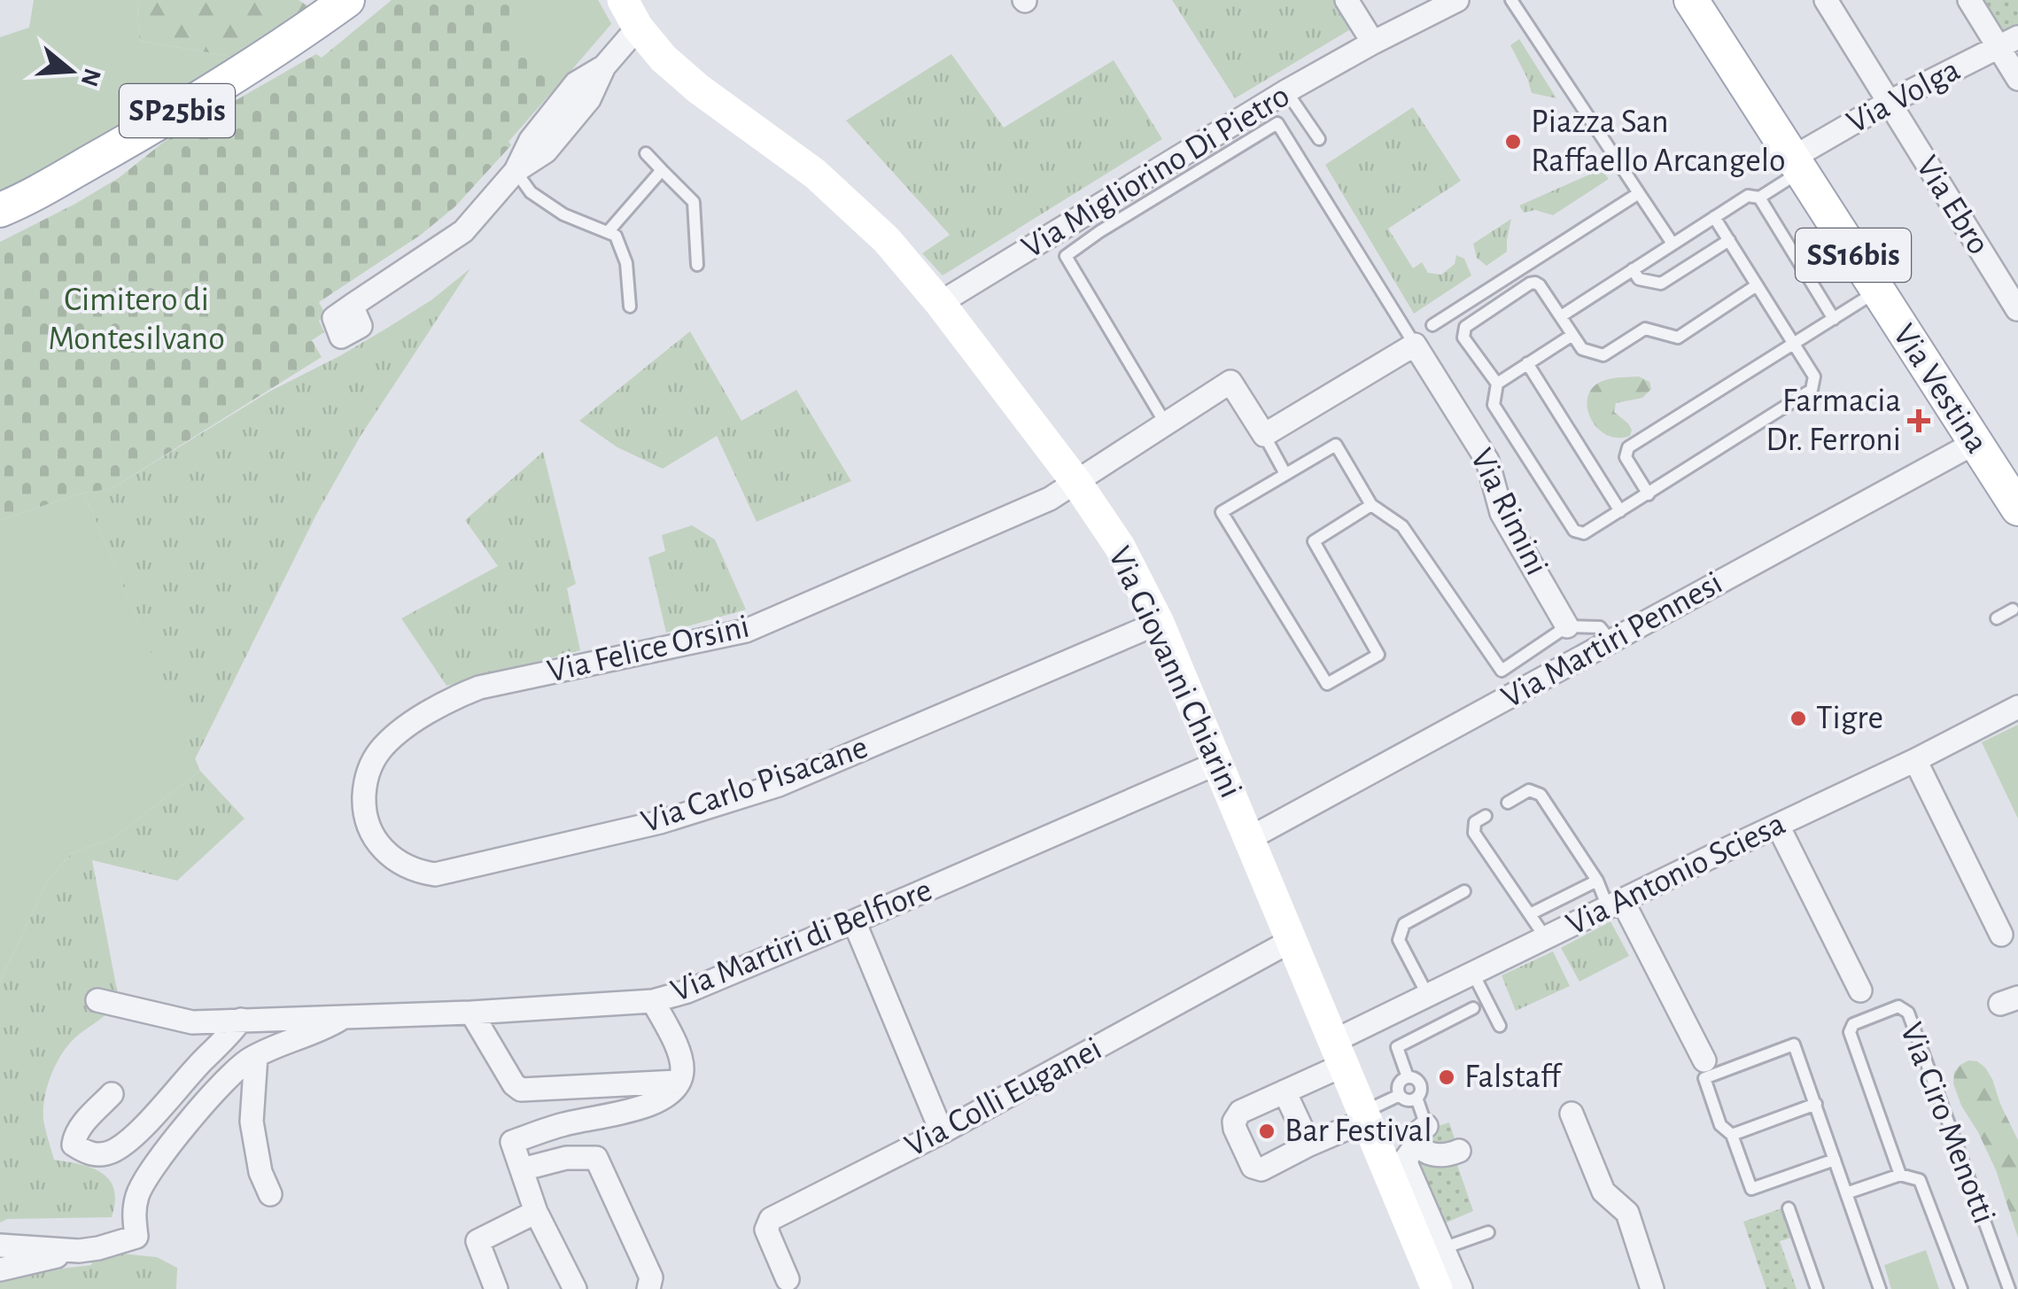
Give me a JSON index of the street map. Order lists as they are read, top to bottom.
{
  "streets": {
    "main road": [
      "SP25bis",
      "SS16bis",
      "Via Vestina",
      "Via Giovanni Chiarini"
    ],
    "street": [
      "Via Volga",
      "Via Migliorino Di Pietro",
      "Via Ebro",
      "Via Rimini",
      "Via Martiri Pennesi",
      "Via Felice Orsini",
      "Via Carlo Pisacane",
      "Via Antonio Sciesa",
      "Via Martiri di Belfiore",
      "Via Colli Euganei"
    ],
    "lane": ["Via Ciro Menotti"]
  },
  "crossings": [
    ["Via Volga", "Via Ebro"],
    ["Via Volga", "Via Vestina"],
    ["Via Migliorino Di Pietro", "Via Giovanni Chiarini"],
    ["Via Vestina", "Via Martiri Pennesi"],
    ["Via Martiri Pennesi", "Via Giovanni Chiarini"],
    ["Via Felice Orsini", "Via Giovanni Chiarini"],
    ["Via Felice Orsini", "Via Carlo Pisacane"],
    ["Via Giovanni Chiarini", "Via Carlo Pisacane"],
    ["Via Giovanni Chiarini", "Via Antonio Sciesa"],
    ["Via Giovanni Chiarini", "Via Martiri di Belfiore"],
    ["Via Giovanni Chiarini", "Via Colli Euganei"]
  ],
  "parks": ["Cimitero di Montesilvano"],
  "places": {
    "other": [
      "Piazza San Raffaello Arcangelo",
      "Tigre",
      "Falstaff",
      "Bar Festival"
    ],
    "health": ["Farmacia Dr. Ferroni"]
  },
  "north": "right"
}
